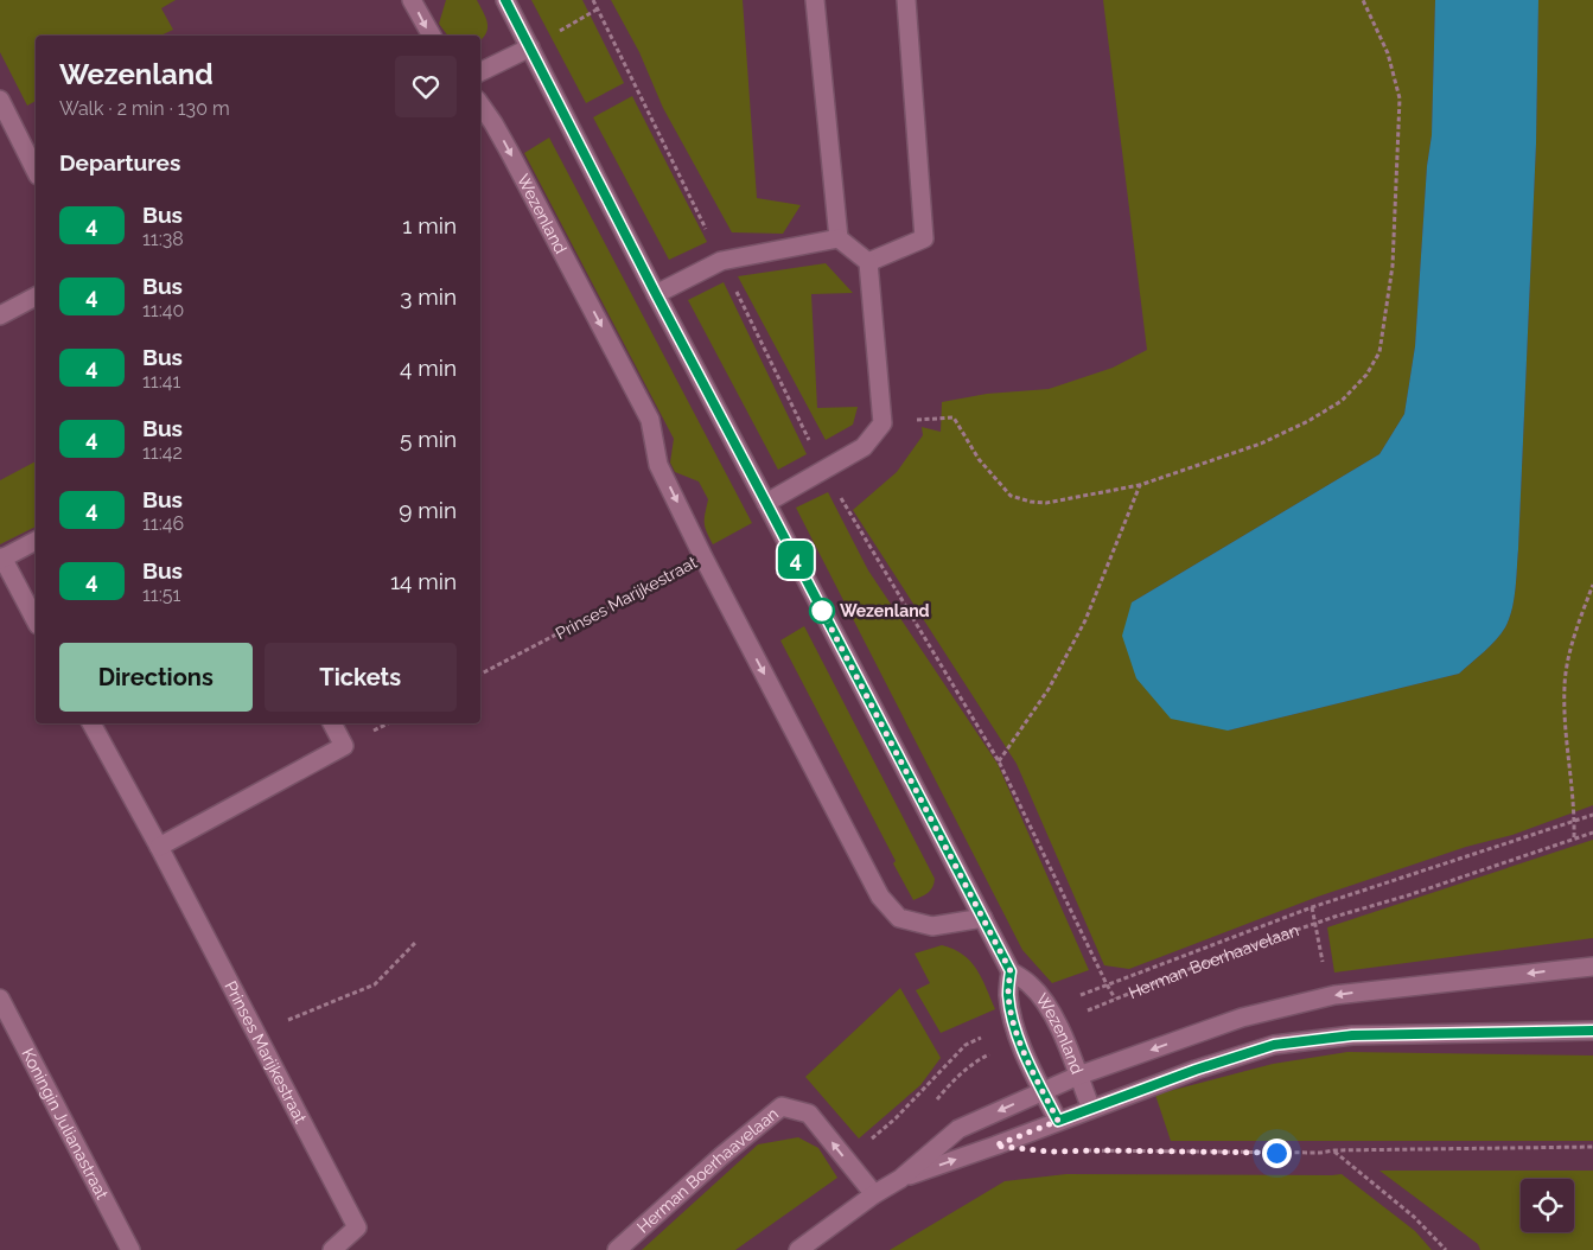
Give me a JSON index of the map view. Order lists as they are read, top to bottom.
{
  "streets": {
    "street": [
      "Wezenland",
      "Prinses Marijkestraat",
      "Herman Boerhaavelaan",
      "Koningin Julianastraat"
    ]
  },
  "crossings": [
    ["Wezenland", "Prinses Marijkestraat"],
    ["Wezenland", "Herman Boerhaavelaan"]
  ],
  "places": ["Wezenland"],
  "lines": ["bus line 4"],
  "page": {
    "on_map": "4",
    "heading": [
      ["Wezenland", "Walk · 2 min · 130 m"],
      "Departures"
    ],
    "list": [
      {
        "mark": "4",
        "name": "Bus",
        "note": "11:38",
        "value": "1 min"
      },
      {
        "mark": "4",
        "name": "Bus",
        "note": "11:40",
        "value": "3 min"
      },
      {
        "mark": "4",
        "name": "Bus",
        "note": "11:41",
        "value": "4 min"
      },
      {
        "mark": "4",
        "name": "Bus",
        "note": "11:42",
        "value": "5 min"
      },
      {
        "mark": "4",
        "name": "Bus",
        "note": "11:46",
        "value": "9 min"
      },
      {
        "mark": "4",
        "name": "Bus",
        "note": "11:51",
        "value": "14 min"
      }
    ],
    "buttons": ["Directions", "Tickets"]
  }
}
